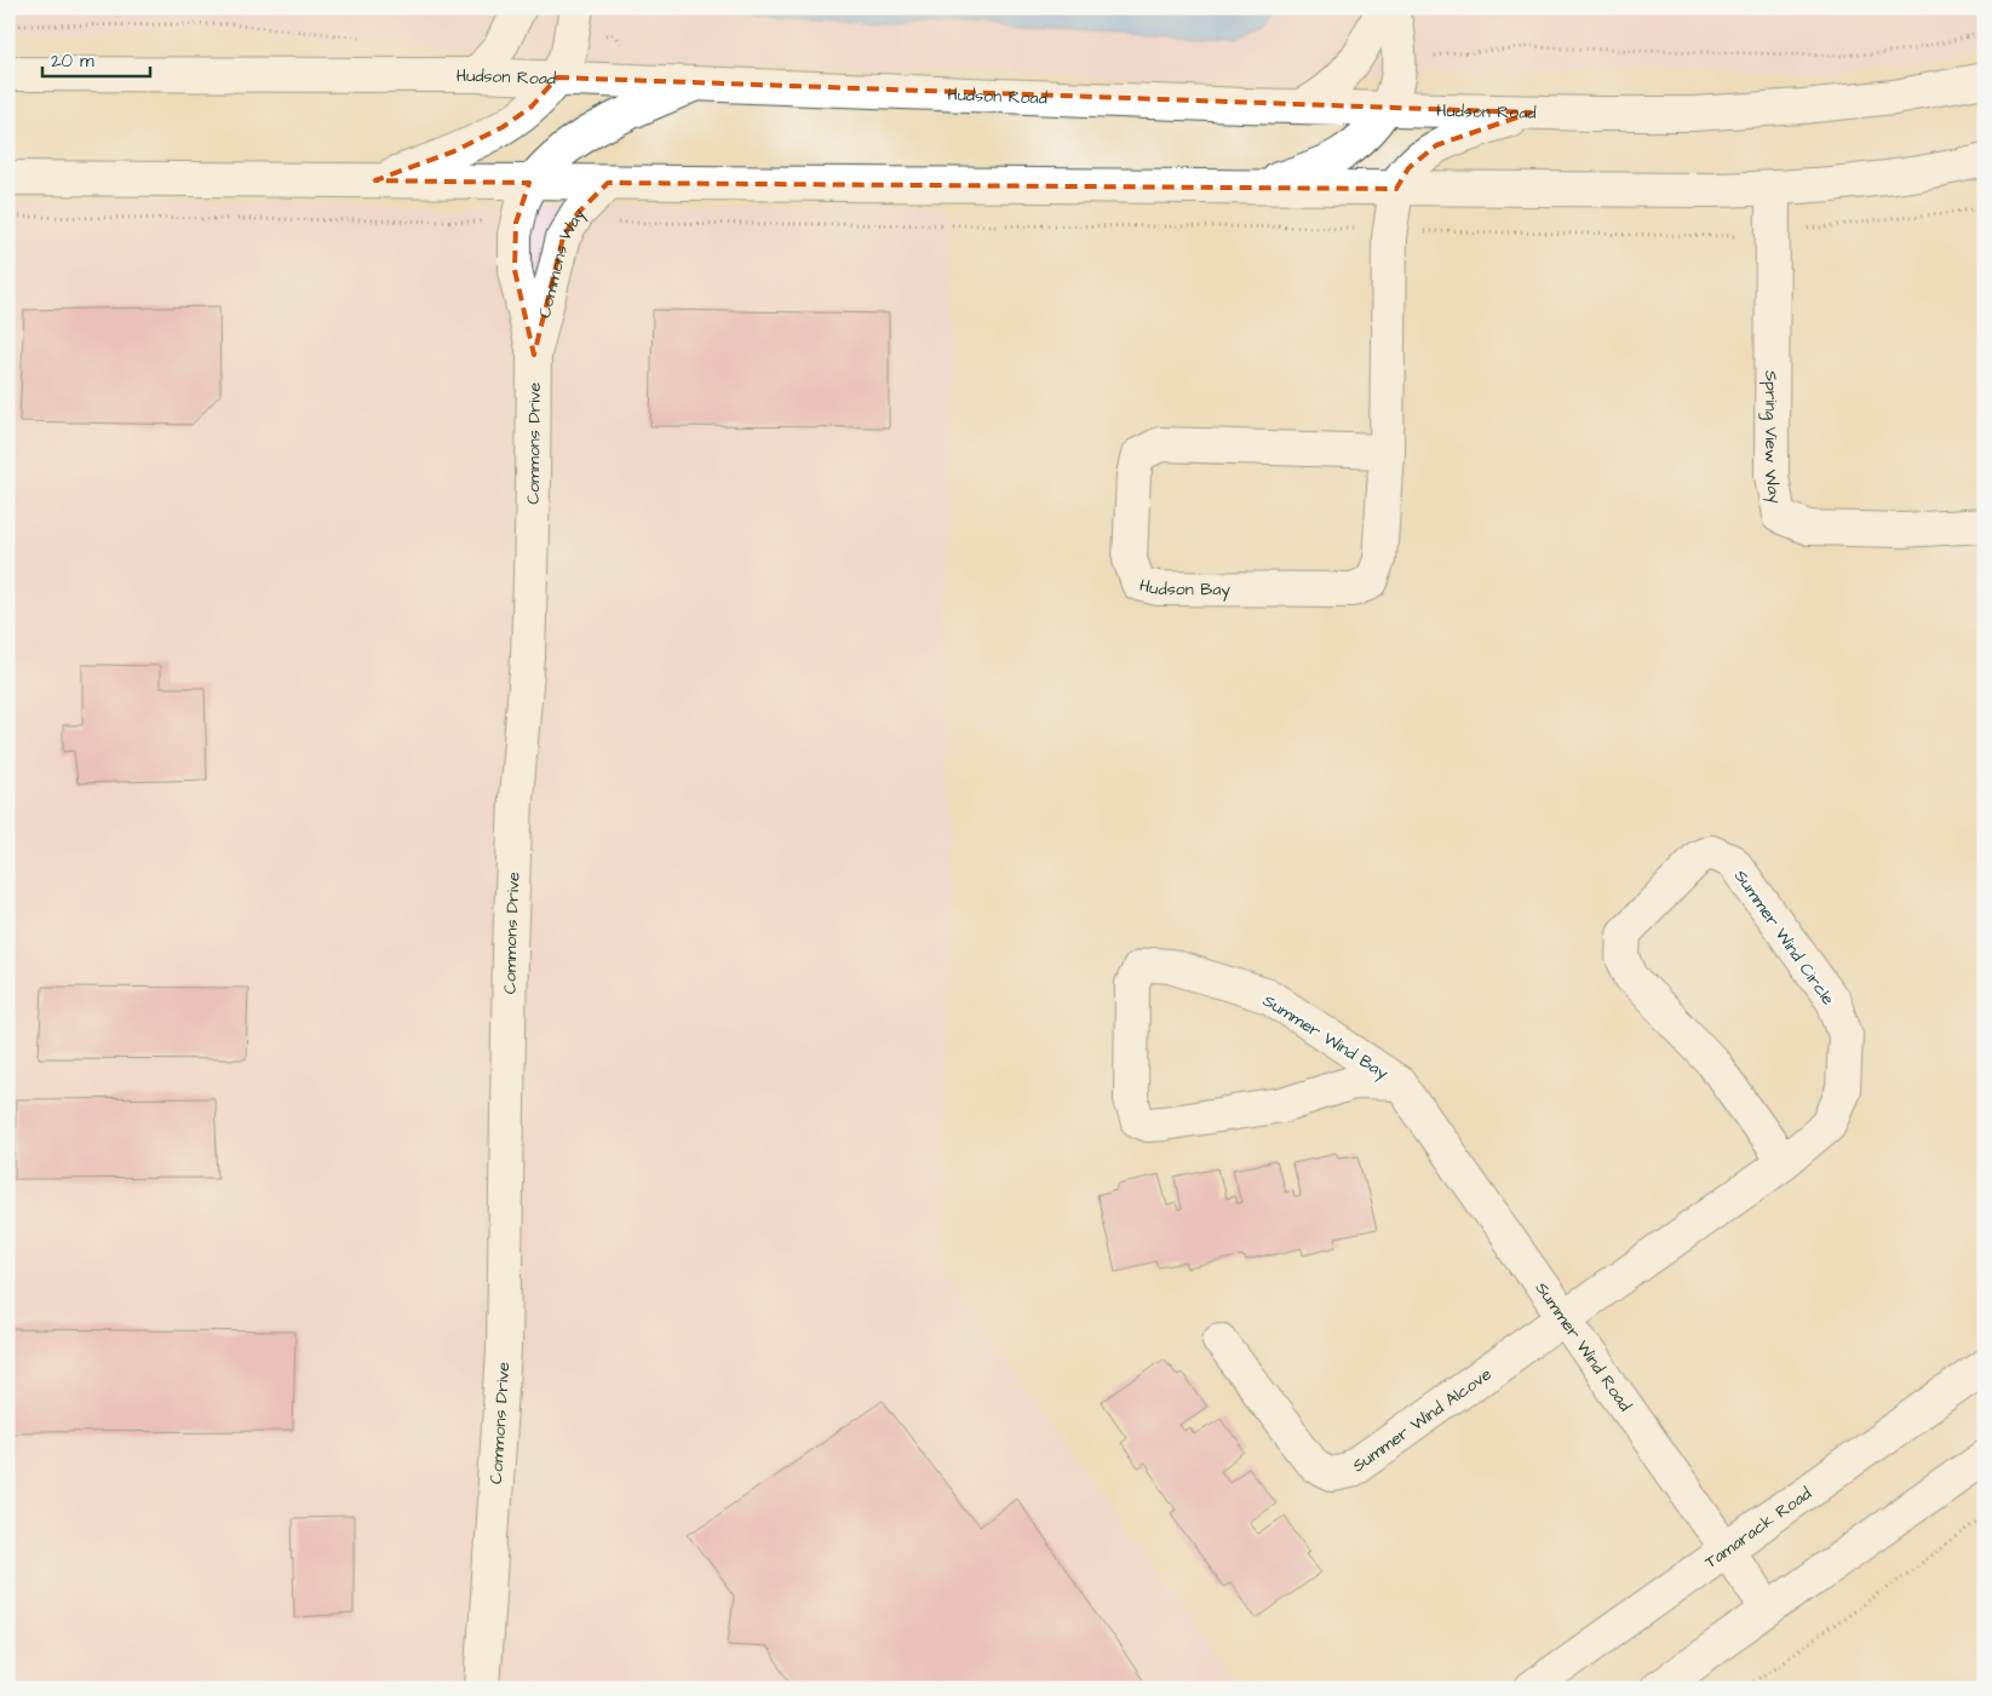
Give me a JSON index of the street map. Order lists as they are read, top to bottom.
{
  "streets": {
    "street": [
      "Hudson Road",
      "Commons Way",
      "Spring View Way",
      "Commons Drive",
      "Hudson Bay",
      "Summer Wind Circle",
      "Summer Wind Bay",
      "Summer Wind Road",
      "Summer Wind Alcove",
      "Tamarack Road"
    ]
  },
  "crossings": [
    ["Hudson Road", "Commons Drive"],
    ["Commons Way", "Commons Drive"],
    ["Summer Wind Circle", "Summer Wind Road"],
    ["Summer Wind Circle", "Summer Wind Alcove"],
    ["Summer Wind Bay", "Summer Wind Road"],
    ["Summer Wind Road", "Summer Wind Alcove"],
    ["Summer Wind Road", "Tamarack Road"]
  ],
  "scale_bar": "20 m"
}
